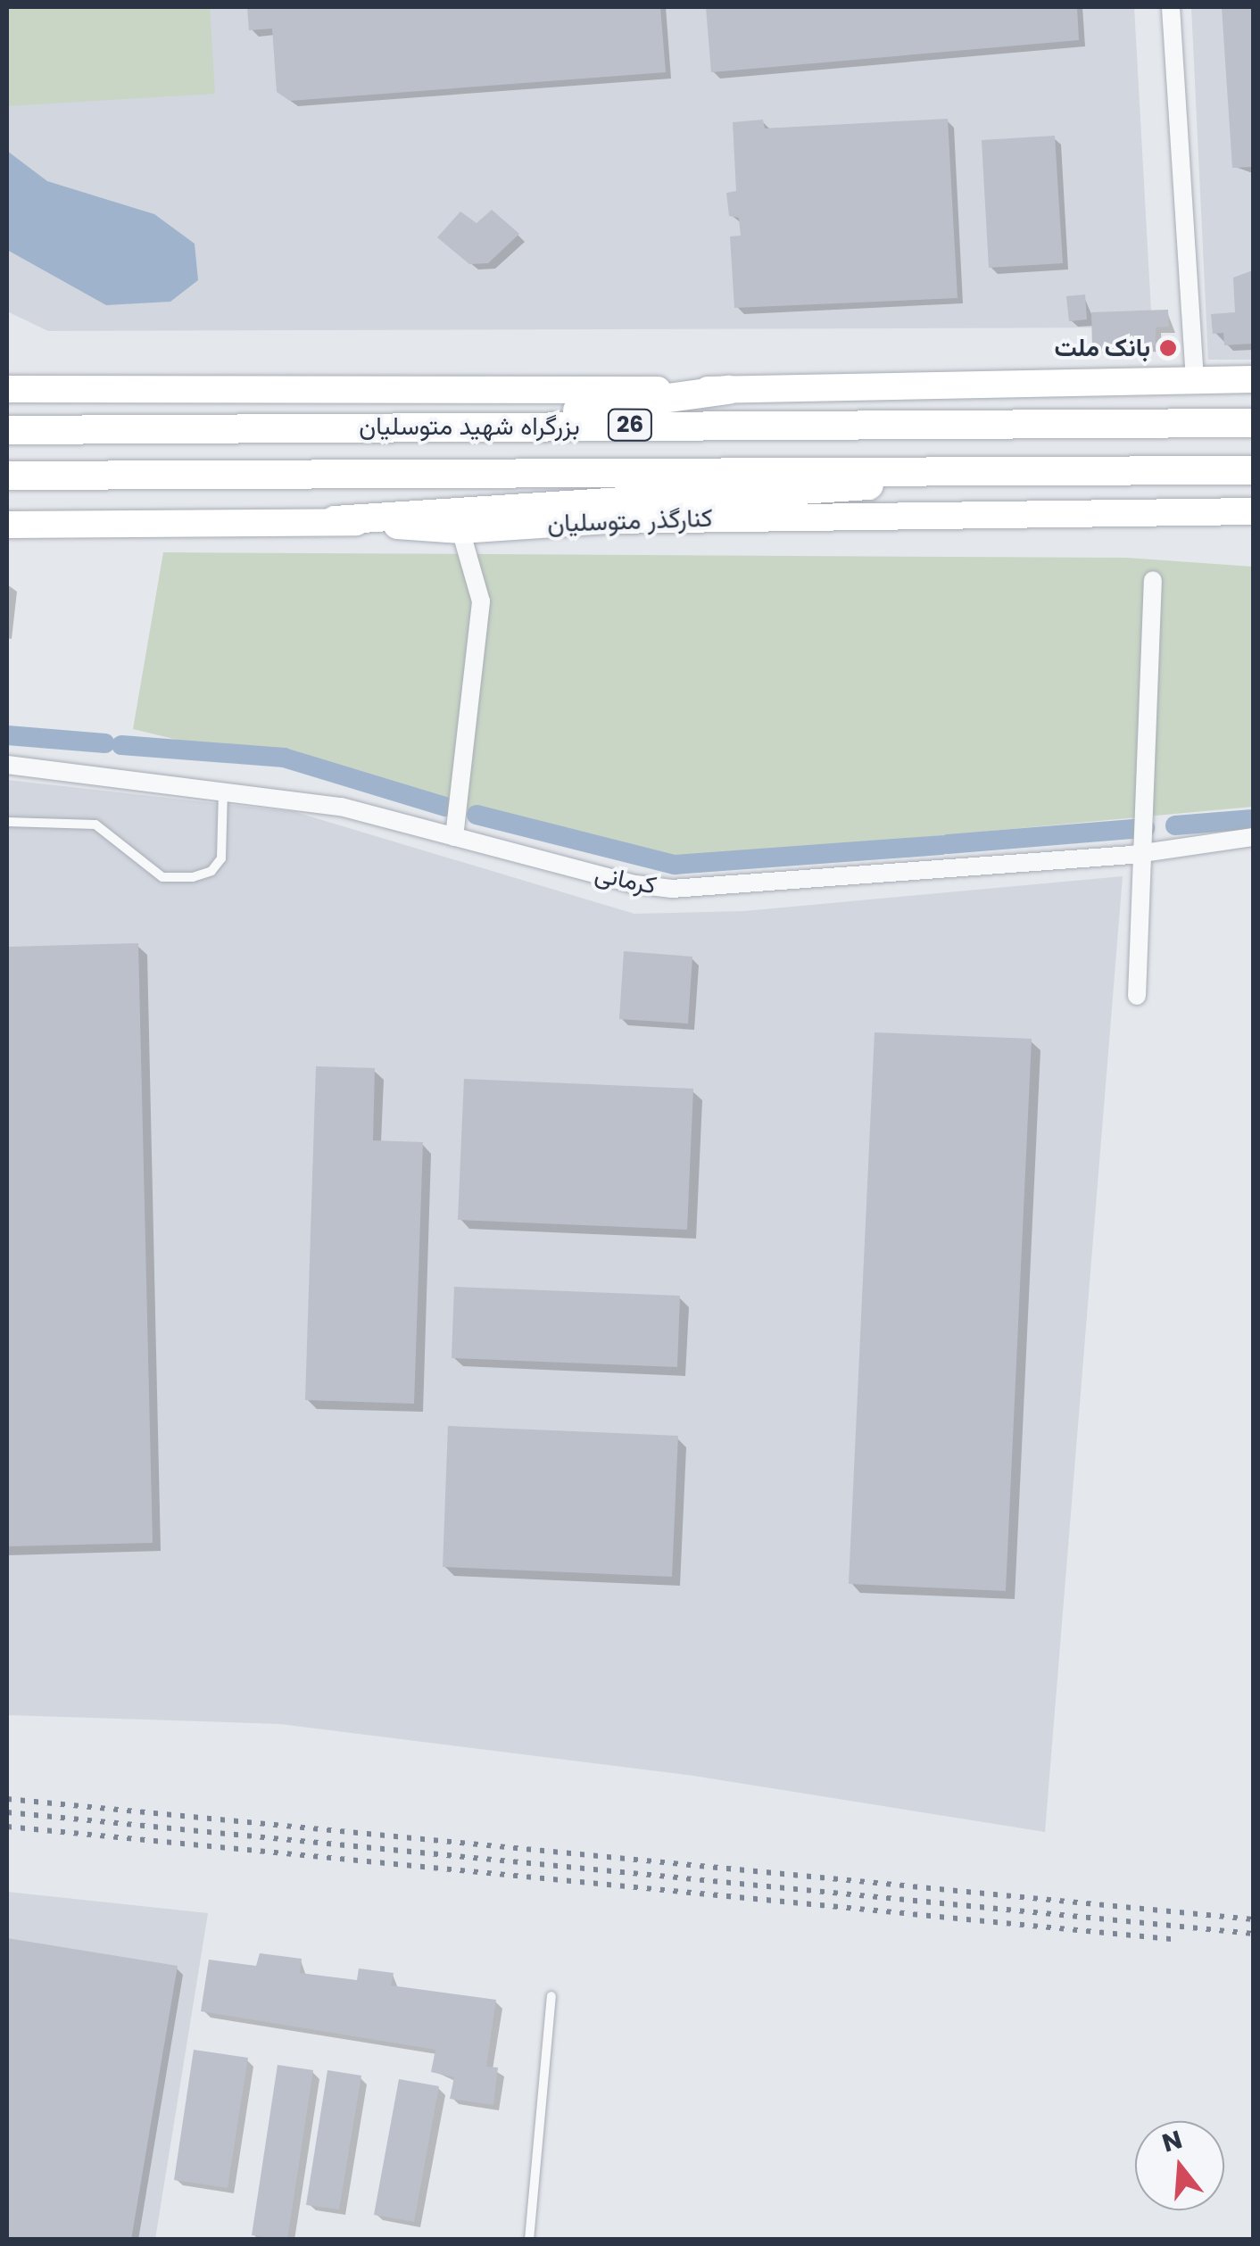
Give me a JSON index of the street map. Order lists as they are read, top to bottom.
{
  "streets": {
    "highway": ["26", "بزرگراه شهید متوسلیان"],
    "main road": ["کنارگذر متوسلیان"],
    "street": ["کرمانی"]
  },
  "places": ["بانک ملت"],
  "north": "top"
}
